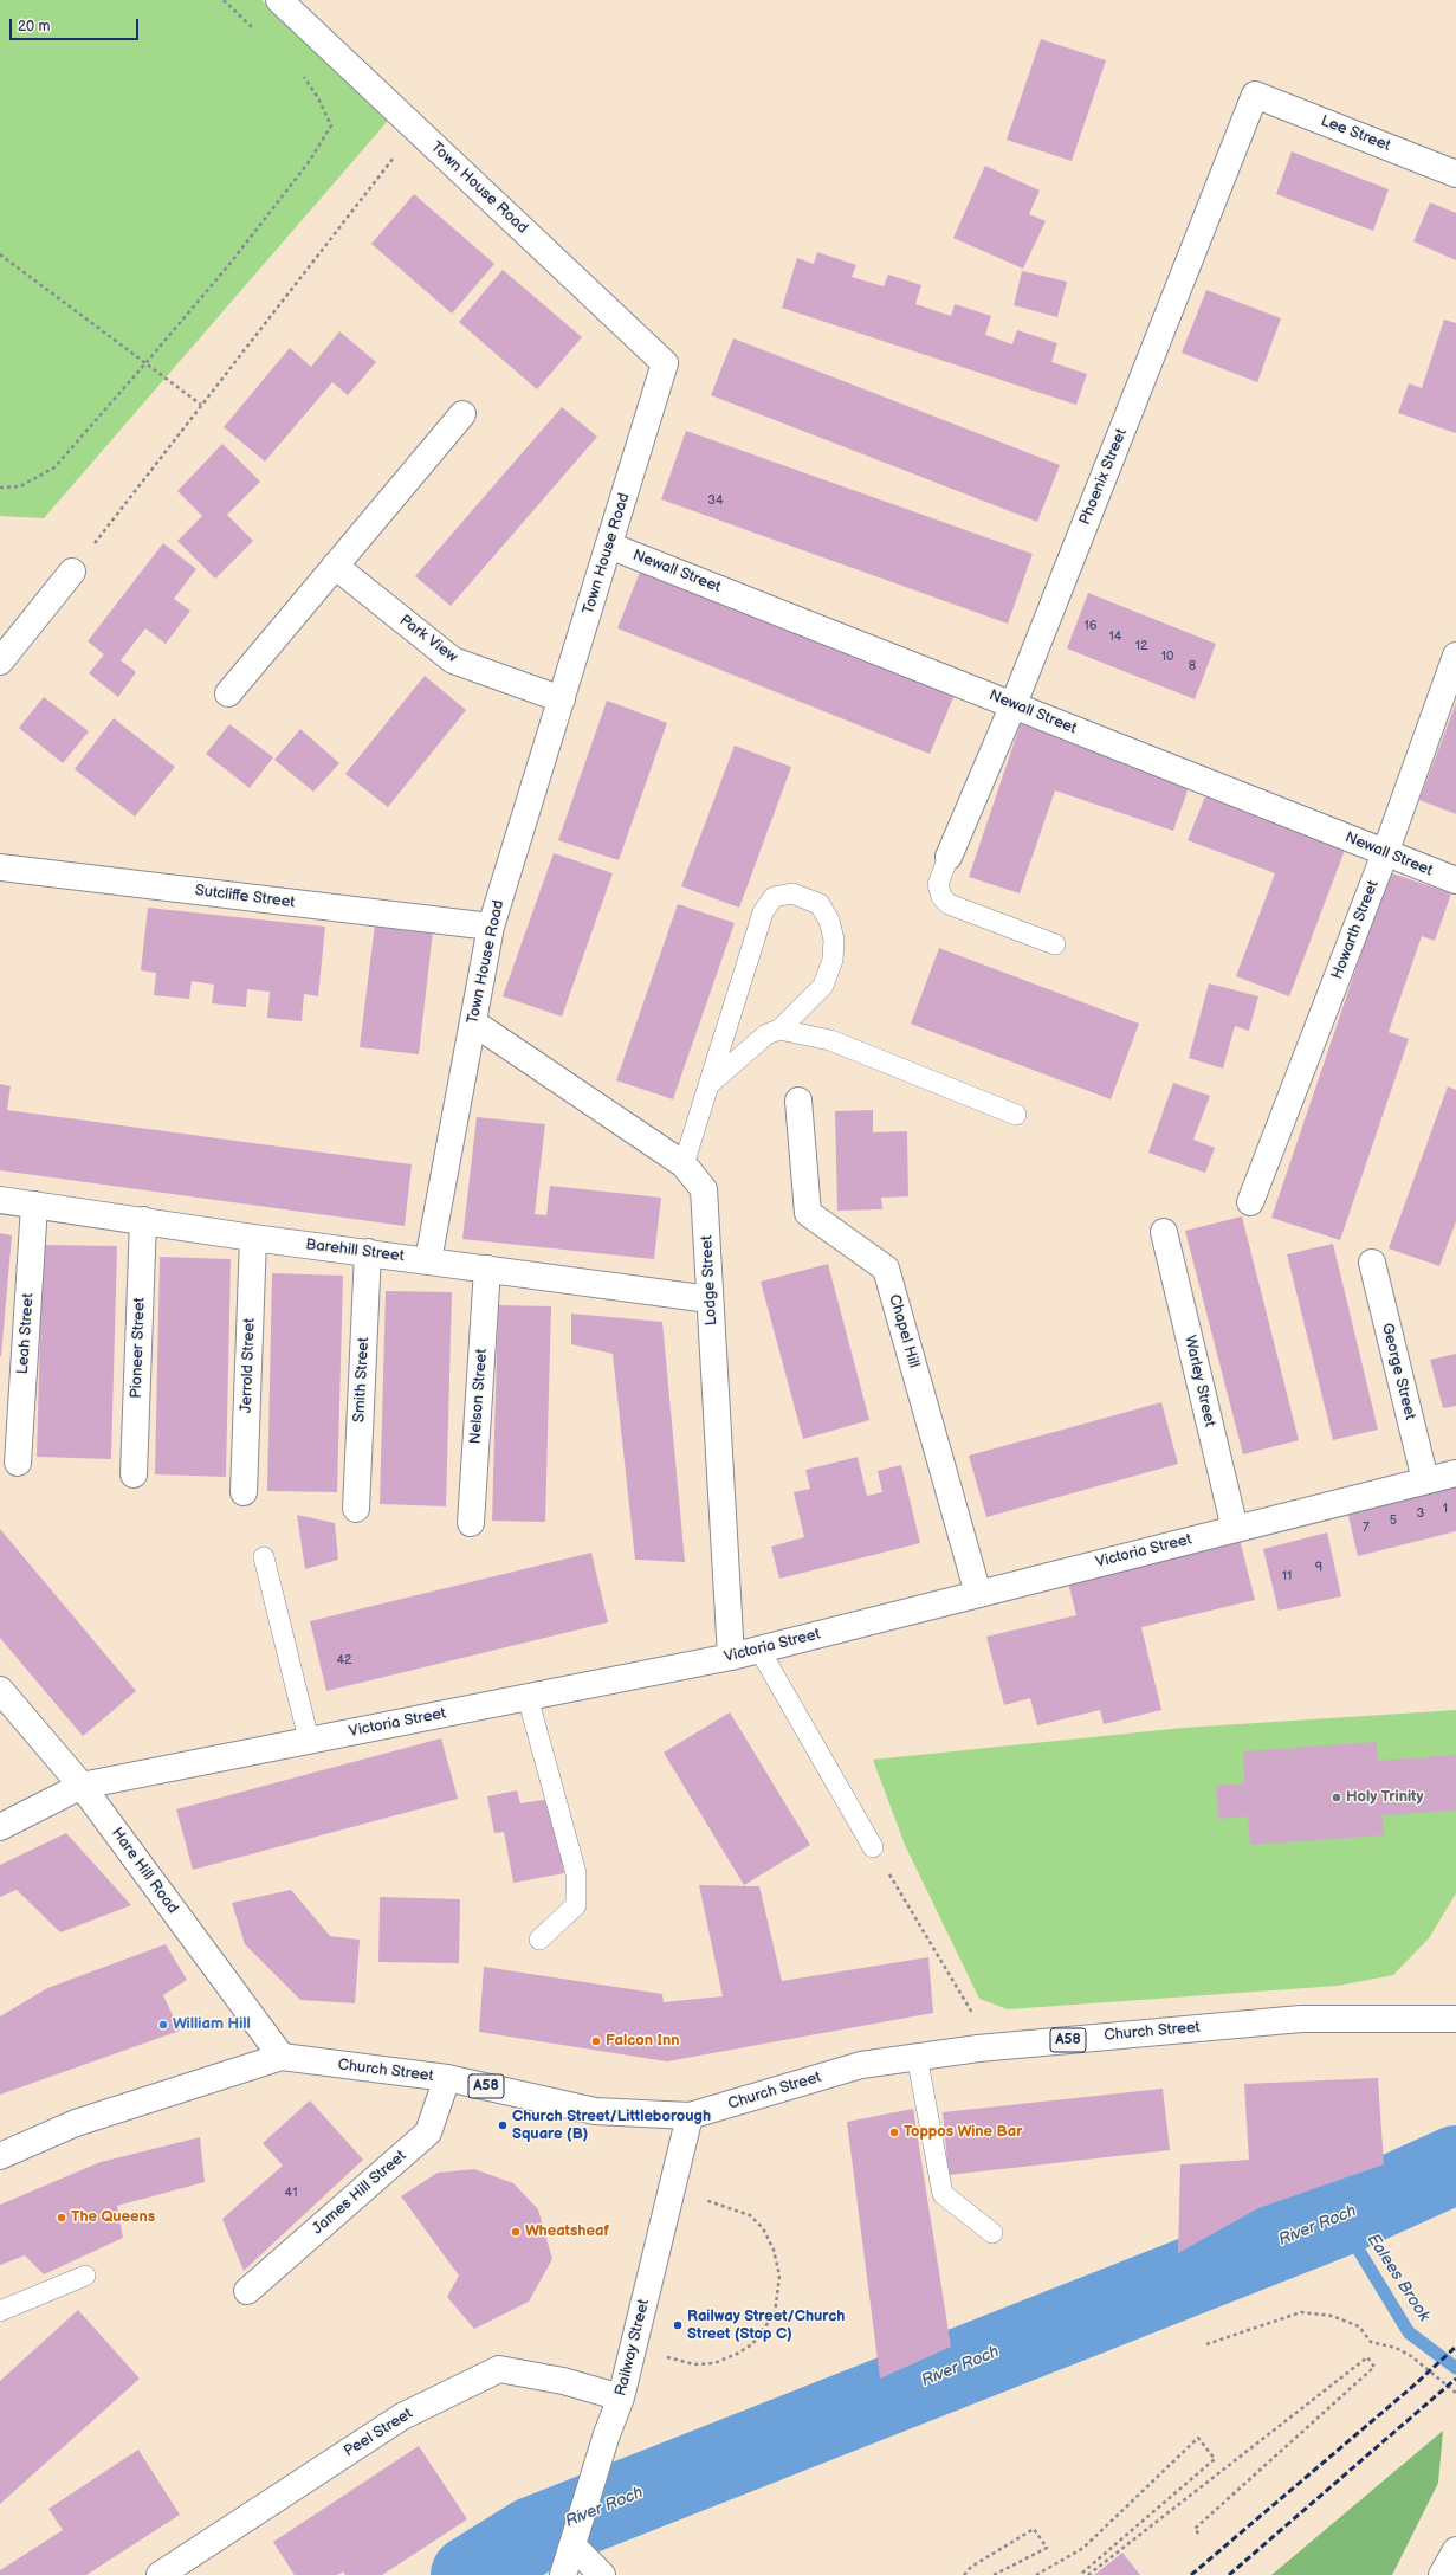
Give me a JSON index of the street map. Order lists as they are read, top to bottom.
{
  "streets": {
    "main road": [
      "Lee Street",
      "Town House Road",
      "Phoenix Street",
      "Newall Street",
      "Park View",
      "Sutcliffe Street",
      "Howarth Street",
      "Barehill Street",
      "Lodge Street",
      "Chapel Hill",
      "Leah Street",
      "Pioneer Street",
      "Jerrold Street",
      "George Street",
      "Smith Street",
      "Warley Street",
      "Nelson Street",
      "Victoria Street",
      "Hare Hill Road",
      "Church Street",
      "A58",
      "James Hill Street",
      "Railway Street",
      "Peel Street"
    ]
  },
  "crossings": [
    ["Lee Street", "Phoenix Street"],
    ["Town House Road", "Newall Street"],
    ["Town House Road", "Park View"],
    ["Town House Road", "Sutcliffe Street"],
    ["Town House Road", "Barehill Street"],
    ["Town House Road", "Lodge Street"],
    ["Phoenix Street", "Newall Street"],
    ["Newall Street", "Howarth Street"],
    ["Barehill Street", "Lodge Street"],
    ["Barehill Street", "Leah Street"],
    ["Barehill Street", "Pioneer Street"],
    ["Barehill Street", "Jerrold Street"],
    ["Barehill Street", "Smith Street"],
    ["Barehill Street", "Nelson Street"],
    ["Lodge Street", "Victoria Street"],
    ["Chapel Hill", "Victoria Street"],
    ["George Street", "Victoria Street"],
    ["Warley Street", "Victoria Street"],
    ["Victoria Street", "Hare Hill Road"],
    ["Hare Hill Road", "Church Street"],
    ["Church Street", "James Hill Street"],
    ["Church Street", "Railway Street"],
    ["Railway Street", "Peel Street"]
  ],
  "water": ["River Roch", "Ealees Brook"],
  "places": [
    "Holy Trinity",
    "William Hill",
    "Falcon Inn",
    "Church Street/Littleborough Square (B)",
    "Toppos Wine Bar",
    "The Queens",
    "Wheatsheaf",
    "Railway Street/Church Street (Stop C)"
  ],
  "house_numbers": [
    "34",
    "16",
    "14",
    "12",
    "10",
    "8",
    "1",
    "3",
    "5",
    "7",
    "9",
    "11",
    "42",
    "41"
  ],
  "scale_bar": "20 m"
}
